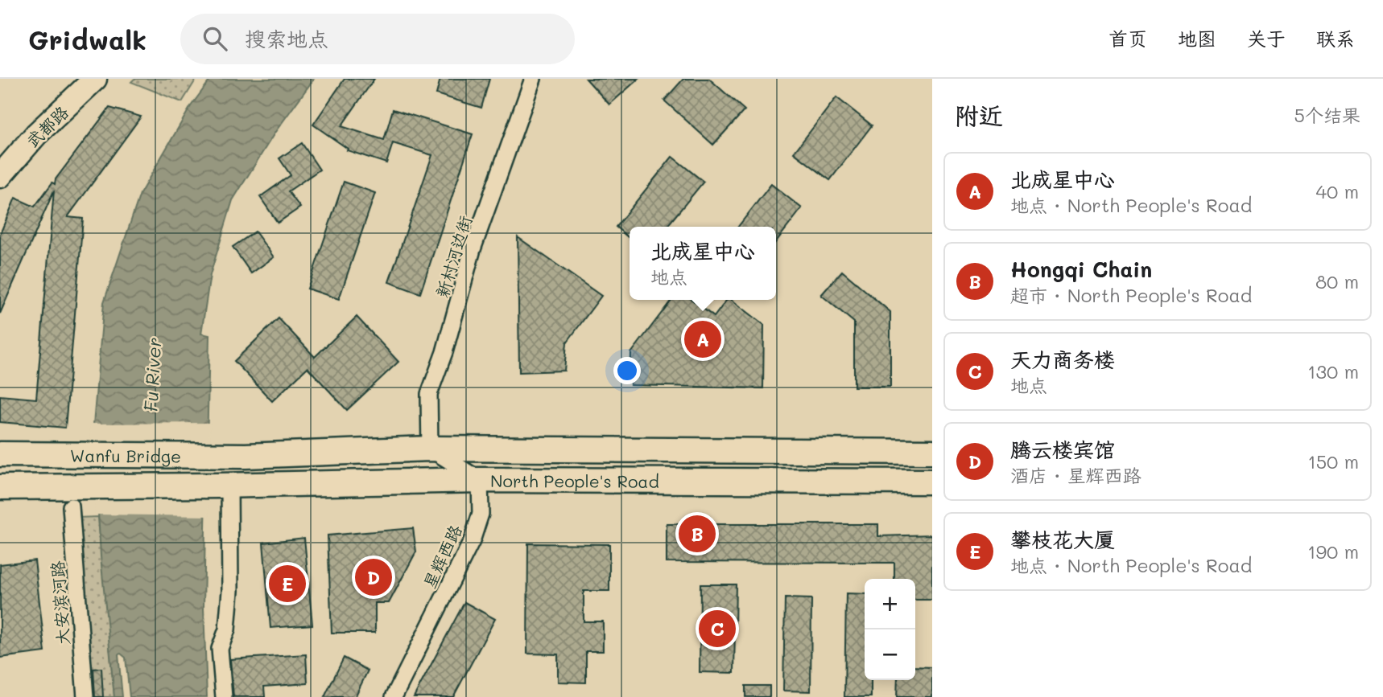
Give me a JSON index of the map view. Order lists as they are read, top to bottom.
{
  "streets": {
    "main road": ["Wanfu Bridge", "North People's Road"],
    "street": [
      "武都路",
      "新村河边街",
      "星辉西路",
      "大安滨河路"
    ]
  },
  "crossings": [
    ["新村河边街", "North People's Road"],
    ["Wanfu Bridge", "North People's Road"],
    ["North People's Road", "星辉西路"]
  ],
  "water": ["Fu River"],
  "page": {
    "header": "Gridwalk",
    "search": "搜索地点",
    "nav": [
      "首页",
      "地图",
      "关于",
      "联系"
    ],
    "heading": ["附近", "5个结果"],
    "list": [
      {
        "mark": "A",
        "name": "北成星中心",
        "note": "地点 · North People's Road",
        "value": "40 m"
      },
      {
        "mark": "B",
        "name": "Hongqi Chain",
        "note": "超市 · North People's Road",
        "value": "80 m"
      },
      {
        "mark": "C",
        "name": "天力商务楼",
        "note": "地点",
        "value": "130 m"
      },
      {
        "mark": "D",
        "name": "腾云楼宾馆",
        "note": "酒店 · 星辉西路",
        "value": "150 m"
      },
      {
        "mark": "E",
        "name": "攀枝花大厦",
        "note": "地点 · North People's Road",
        "value": "190 m"
      }
    ],
    "popup": ["北成星中心", "地点"],
    "pins": [
      "A",
      "B",
      "D",
      "E",
      "C"
    ],
    "map_buttons": ["+", "−"]
  }
}
